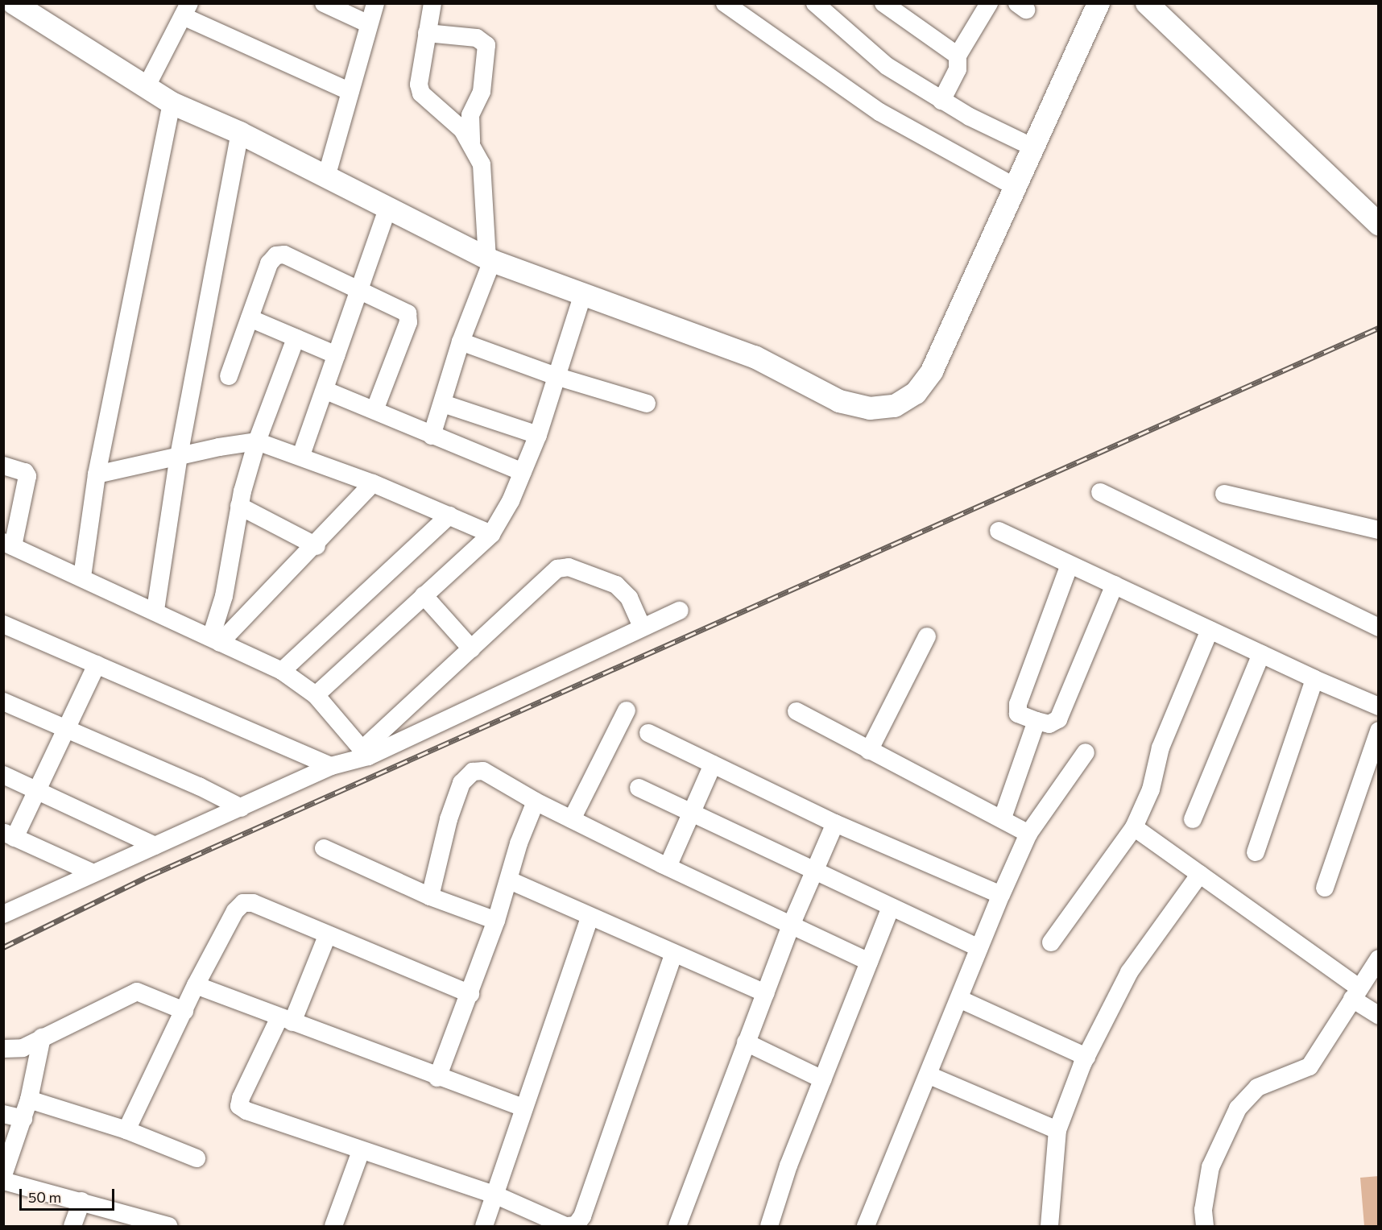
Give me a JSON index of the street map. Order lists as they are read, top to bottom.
{
  "scale_bar": "50 m"
}
